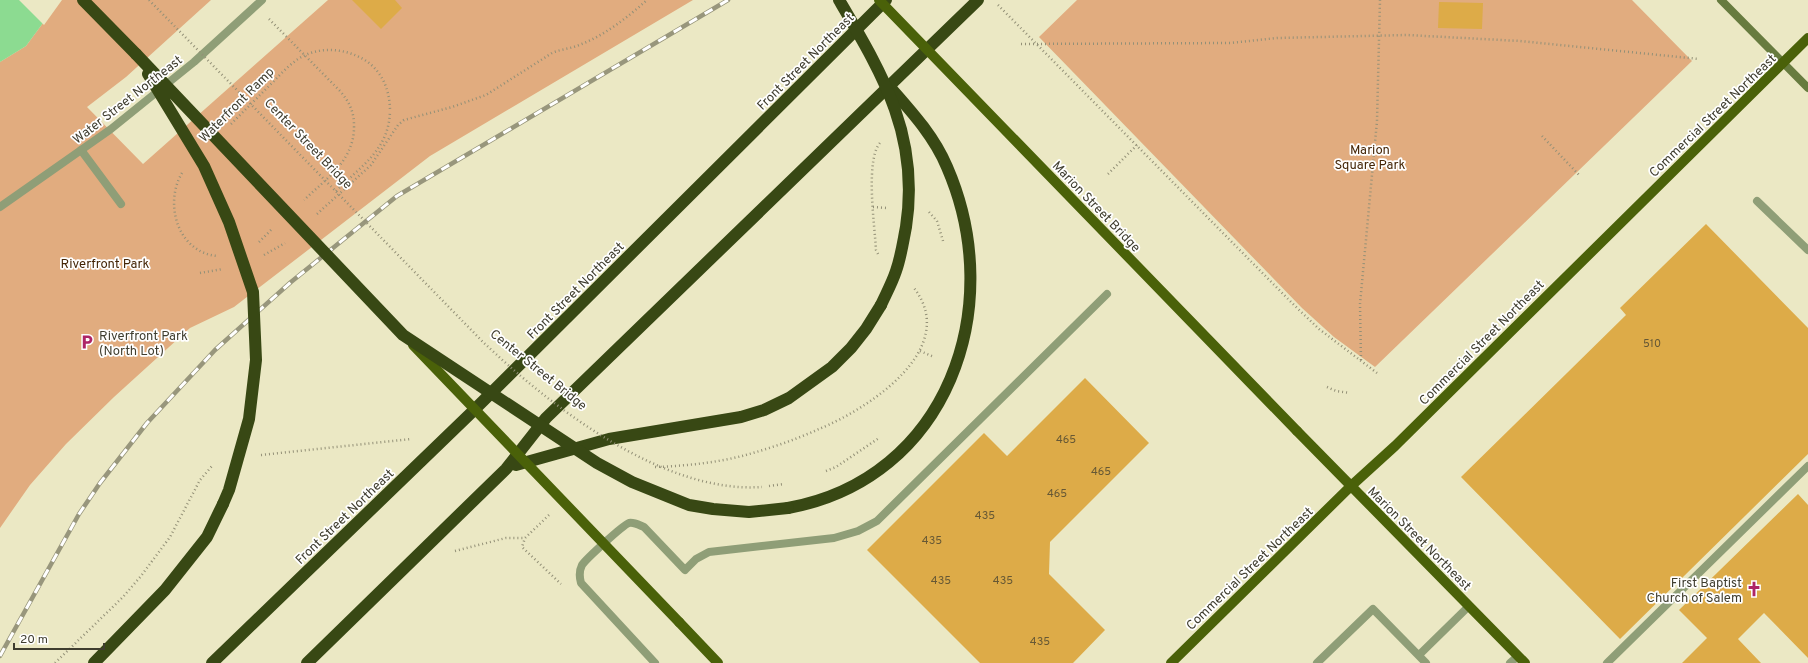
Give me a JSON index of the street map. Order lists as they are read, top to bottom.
{
  "streets": {
    "highway": ["Front Street Northeast"],
    "main road": ["Commercial Street Northeast", "Marion Street Bridge", "Marion Street Northeast"],
    "street": ["Water Street Northeast"],
    "path": ["Waterfront Ramp", "Center Street Bridge"]
  },
  "crossings": [
    ["Waterfront Ramp", "Center Street Bridge"],
    ["Commercial Street Northeast", "Marion Street Northeast"],
    ["Marion Street Bridge", "Marion Street Northeast"]
  ],
  "parks": ["Marion Square Park", "Riverfront Park"],
  "places": {
    "parking": ["Riverfront Park (North Lot)"],
    "church": ["First Baptist Church of Salem"]
  },
  "house_numbers": [
    "510",
    "465",
    "465",
    "465",
    "435",
    "435",
    "435",
    "435",
    "435"
  ],
  "scale_bar": "20 m"
}
